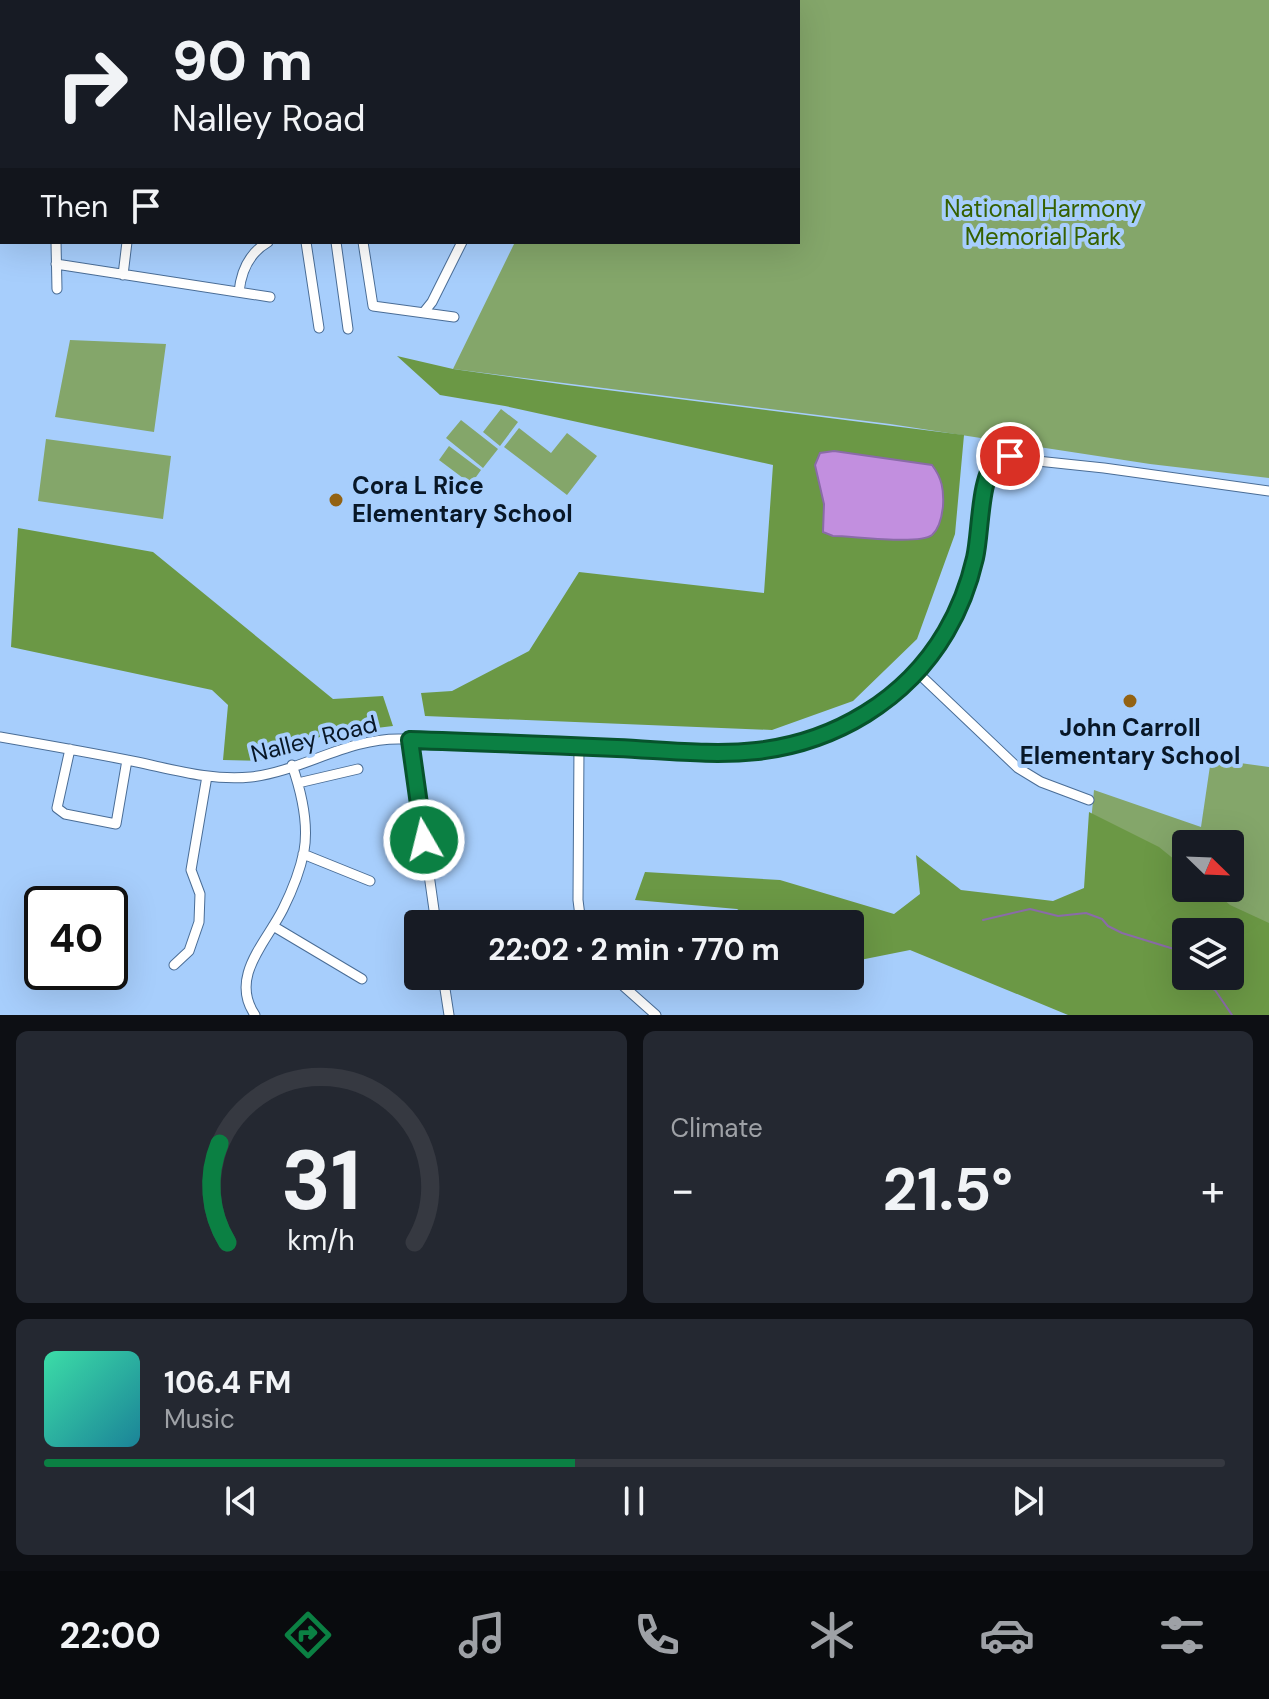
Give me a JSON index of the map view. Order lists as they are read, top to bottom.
{
  "streets": {
    "street": ["Nalley Road"]
  },
  "parks": ["National Harmony Memorial Park"],
  "places": ["Cora L Rice Elementary School", "John Carroll Elementary School"],
  "north": "bottom right",
  "page": {
    "turn": ["90 m", "Nalley Road"],
    "then": "Then",
    "limit": "40",
    "trip": "22:02 · 2 min · 770 m",
    "tile": "Climate",
    "heat": ["−", "21.5°", "+"],
    "song": ["106.4 FM", "Music"],
    "tabs": "22:00",
    "gauge": ["31", "km/h"]
  }
}
